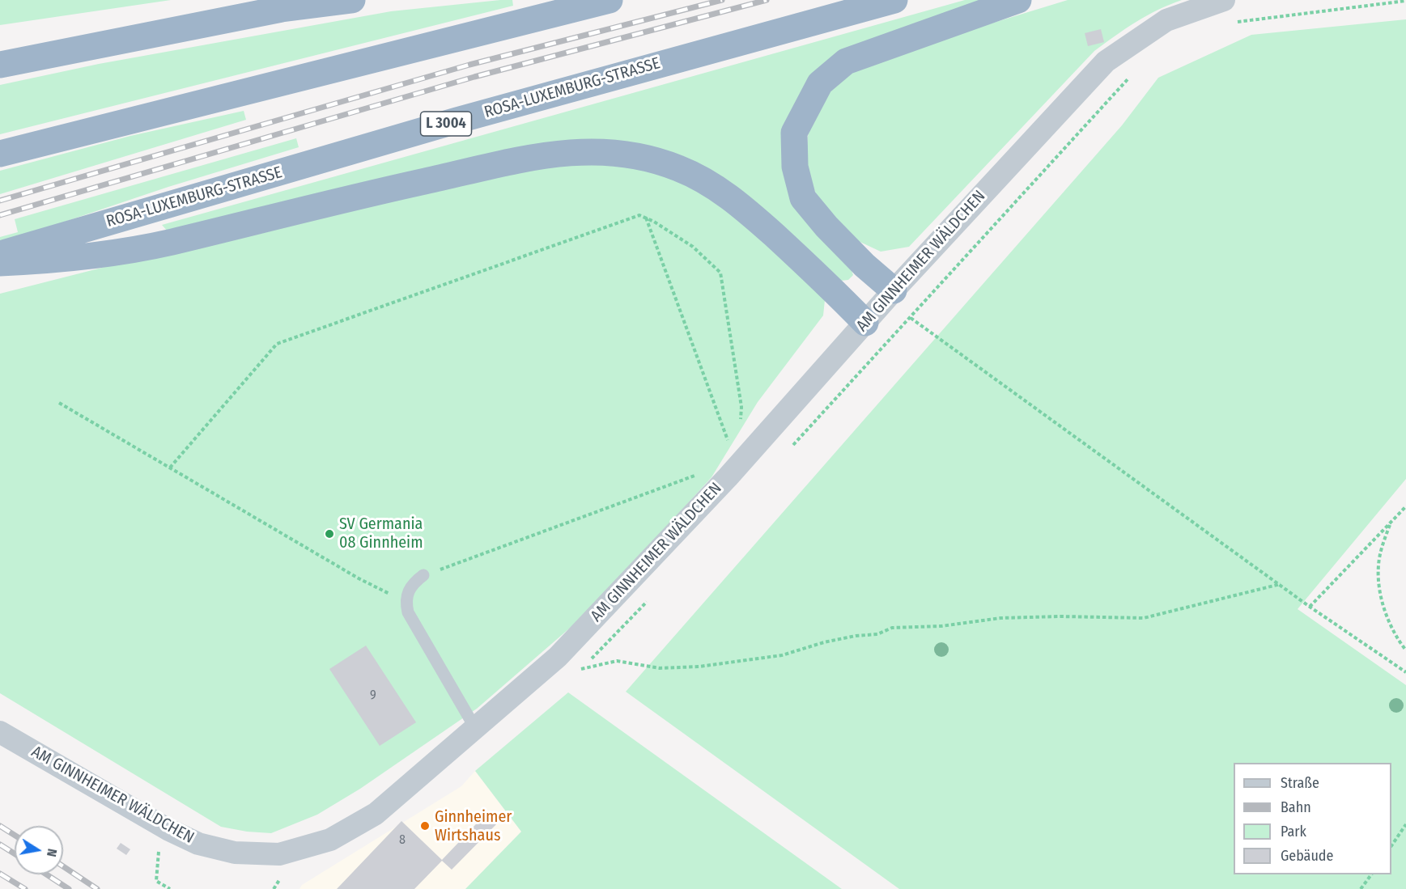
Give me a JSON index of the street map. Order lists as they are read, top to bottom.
{
  "streets": {
    "highway": ["ROSA-LUXEMBURG-STRASSE", "L 3004"],
    "street": ["AM GINNHEIMER WÄLDCHEN"]
  },
  "places": ["SV Germania 08 Ginnheim", "Ginnheimer Wirtshaus"],
  "house_numbers": ["9", "8"],
  "legend": [
    "Straße",
    "Bahn",
    "Park",
    "Gebäude"
  ],
  "north": "right"
}
